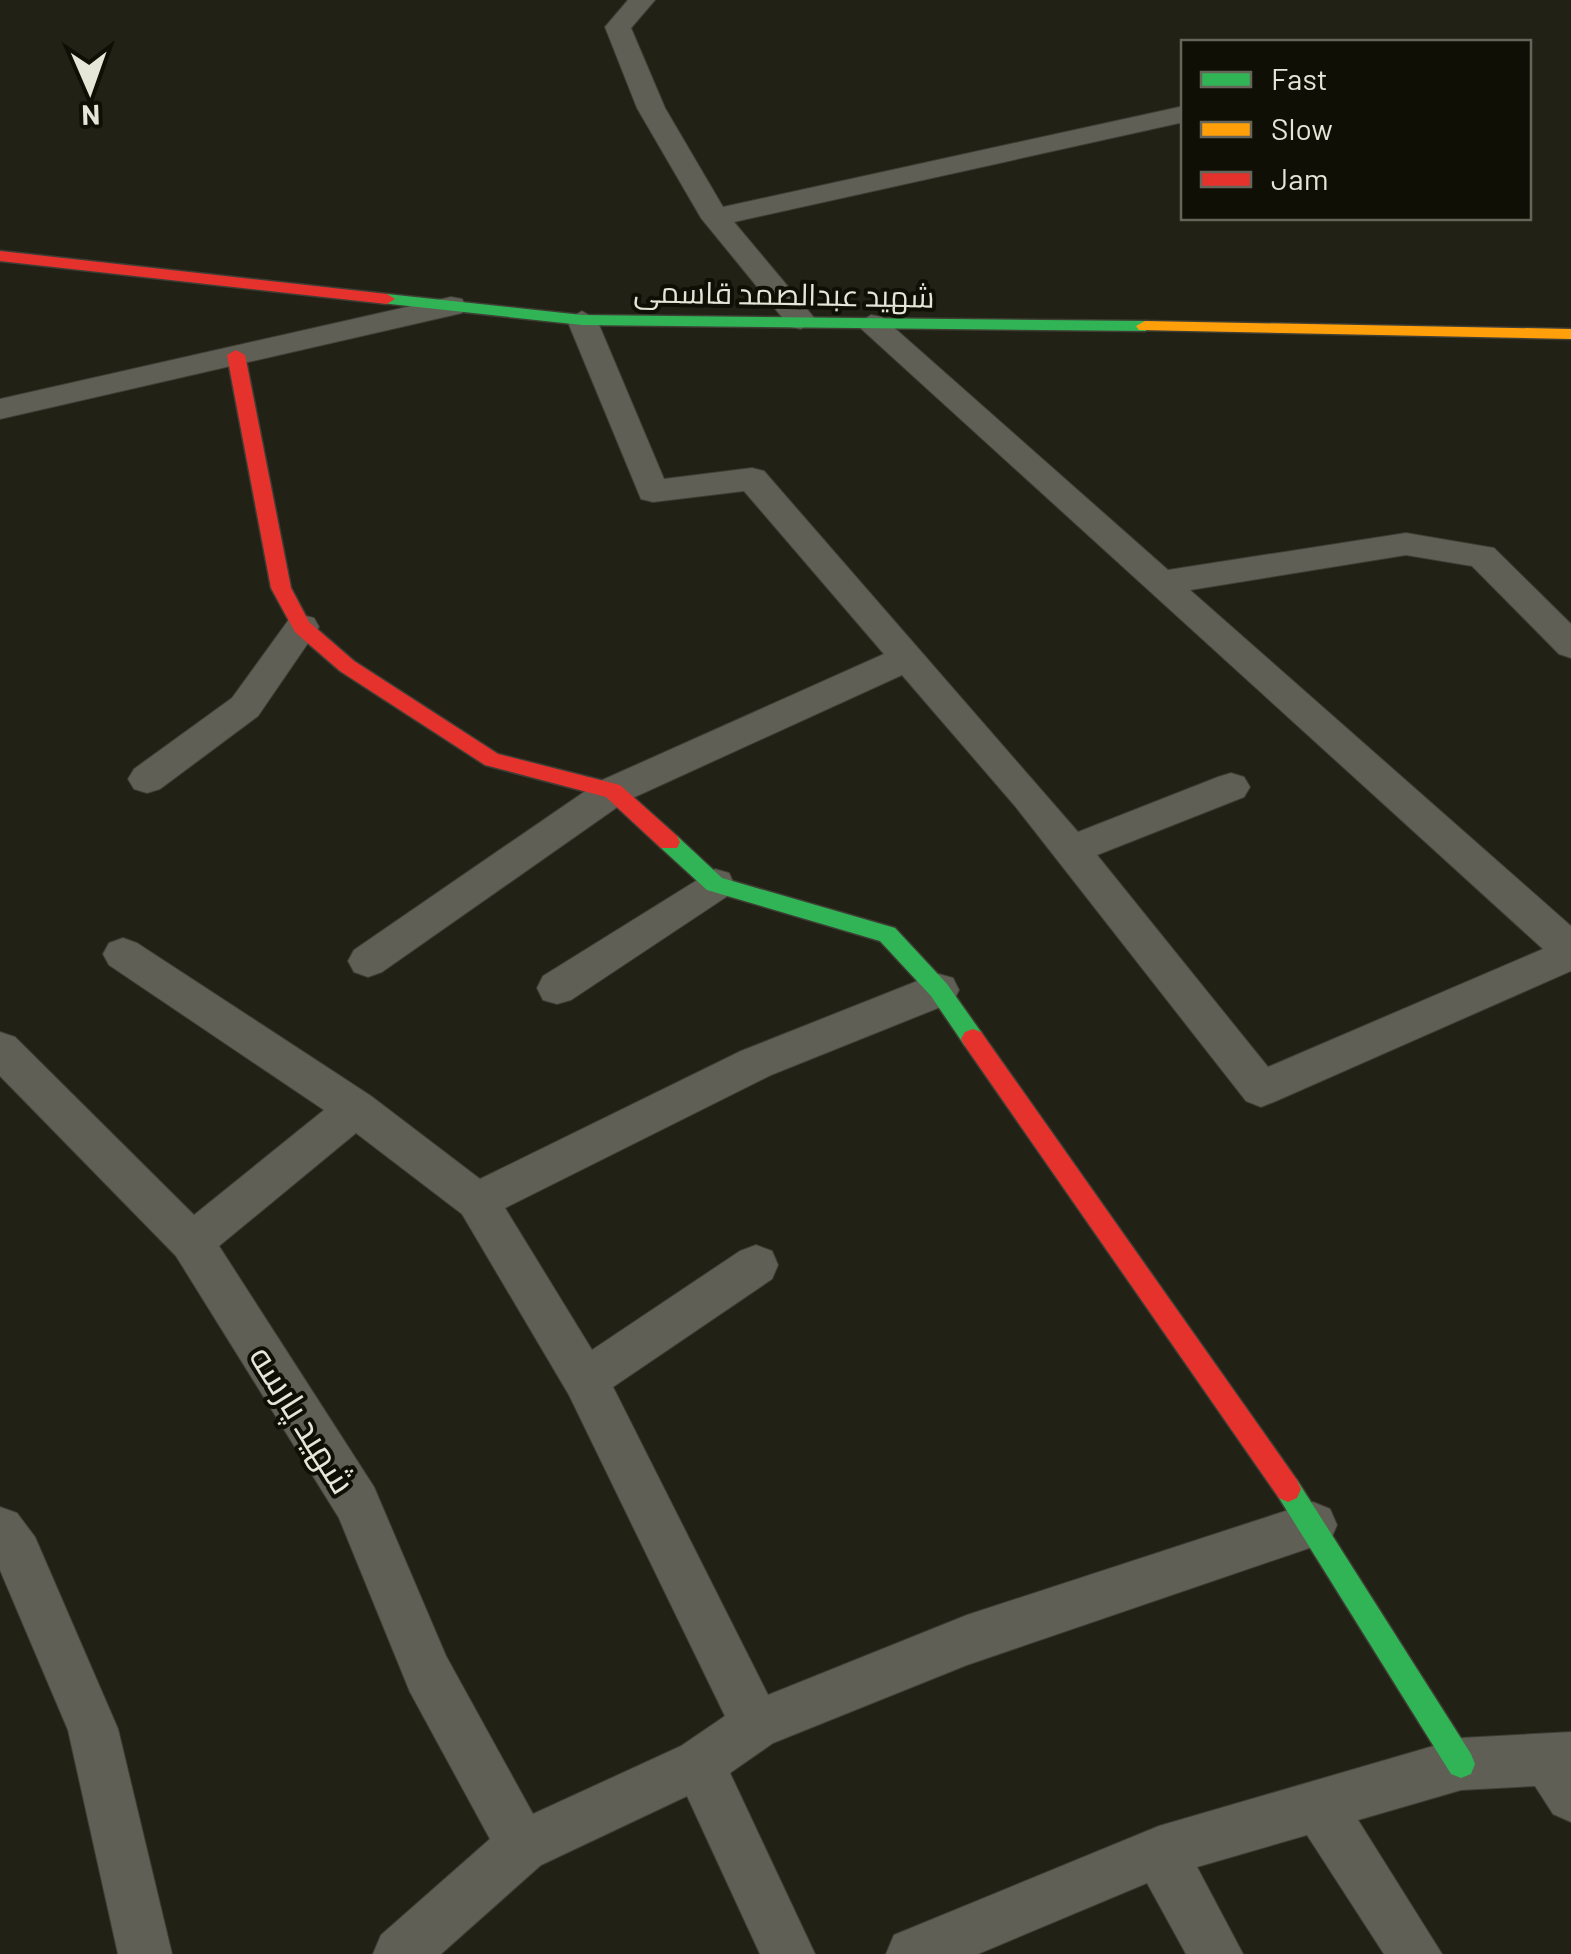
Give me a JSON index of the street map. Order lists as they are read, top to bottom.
{
  "streets": {
    "street": ["شهید عبدالصمد قاسمی", "شهید پارسه"]
  },
  "legend": ["Fast", "Slow", "Jam"],
  "north": "bottom"
}
